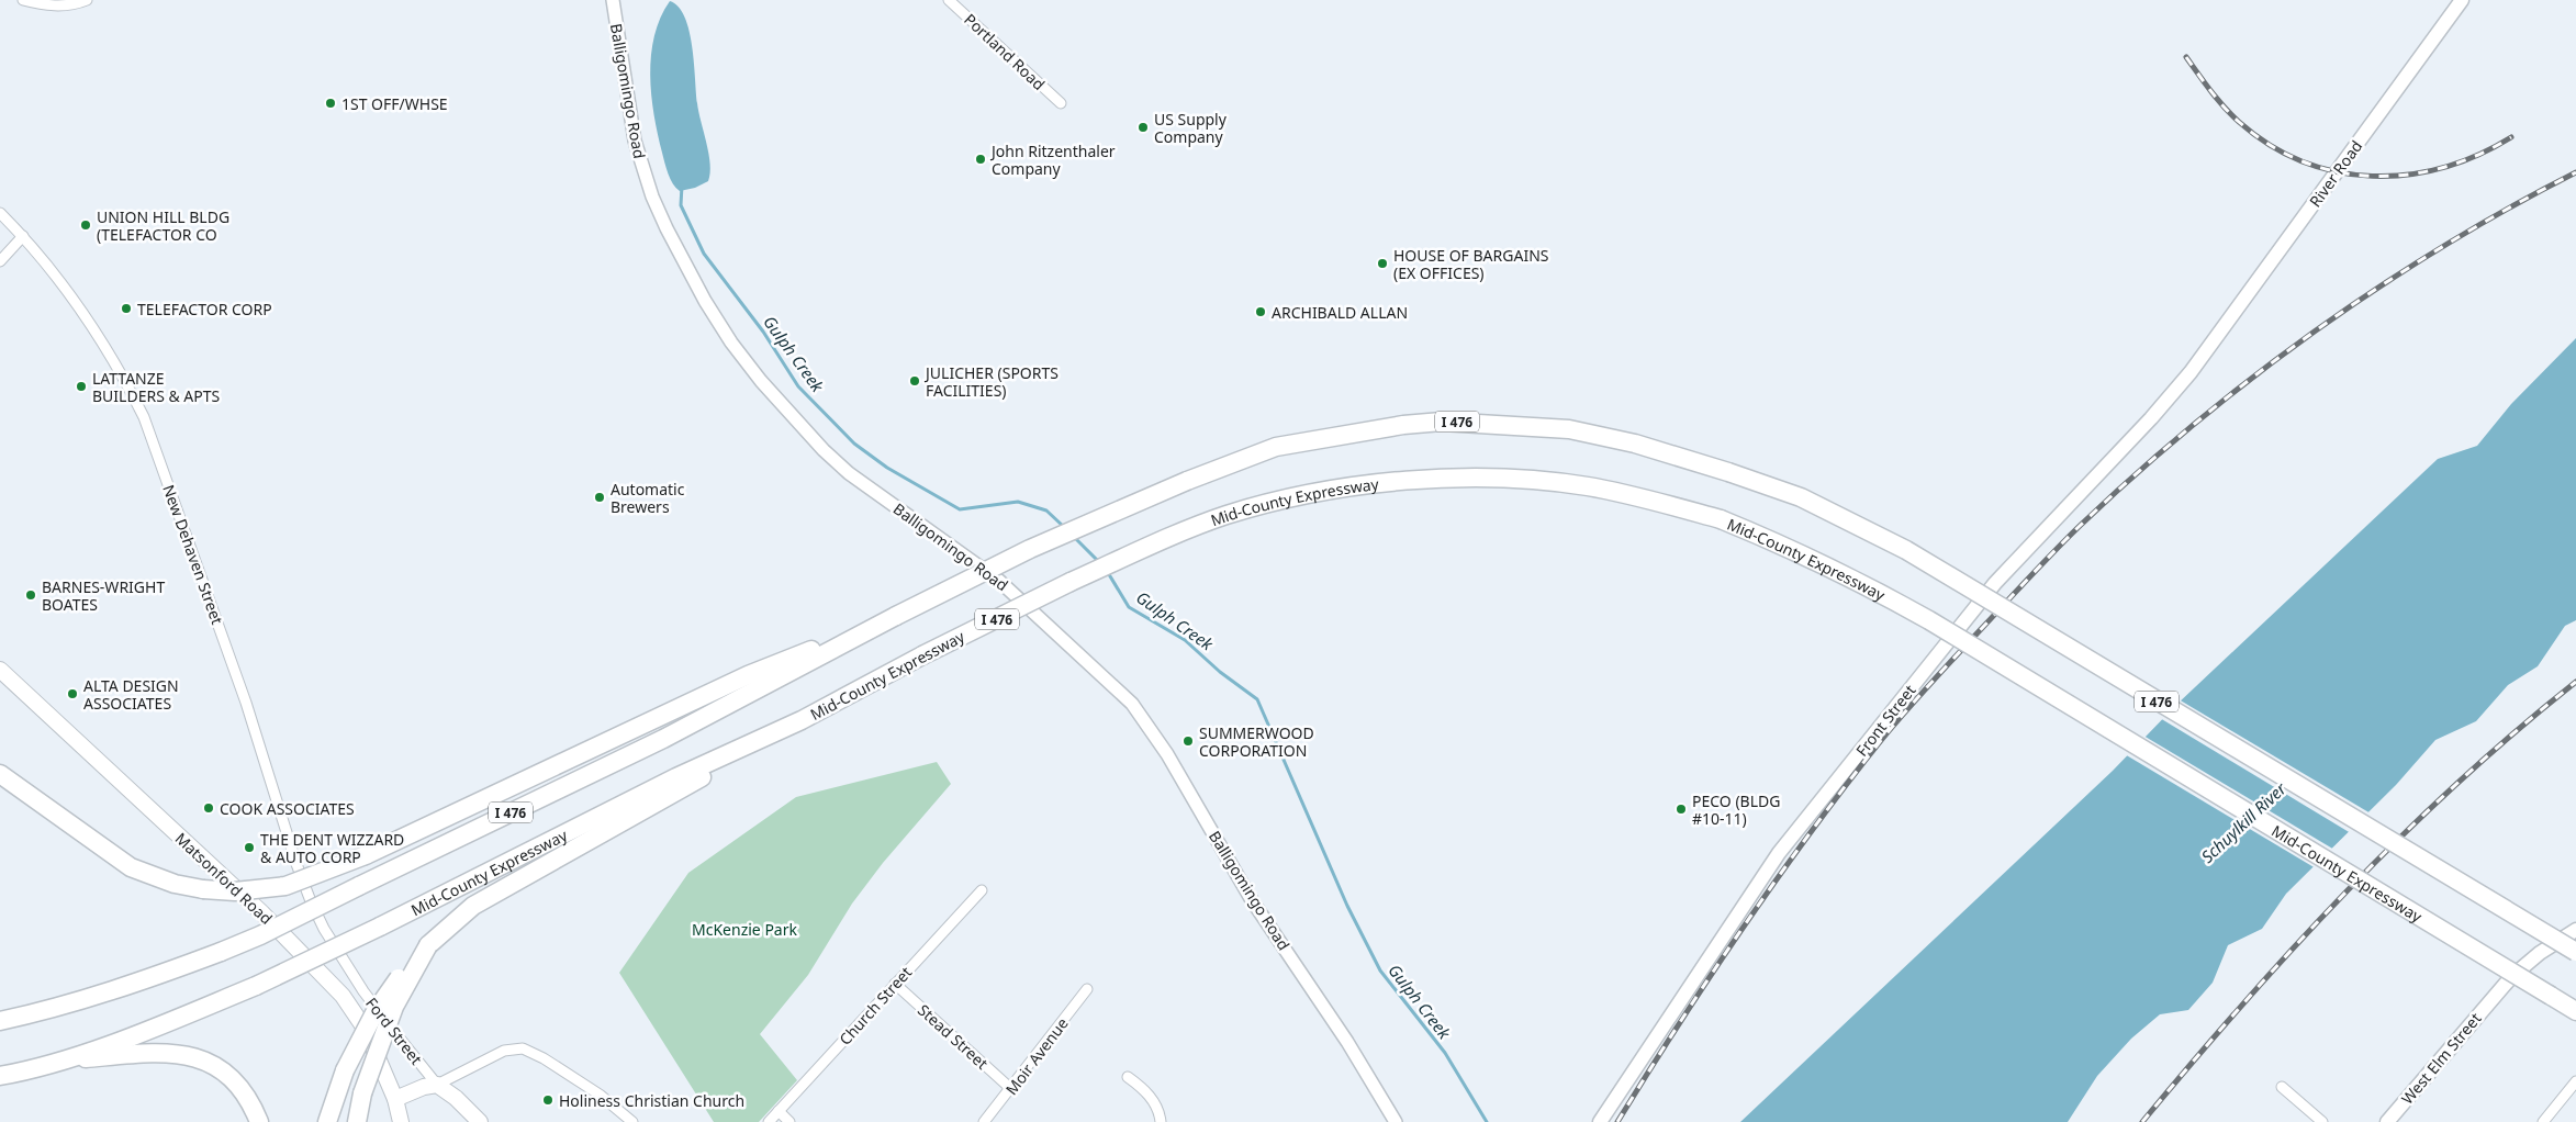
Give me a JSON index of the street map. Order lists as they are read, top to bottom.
{
  "streets": {
    "highway": ["I 476", "Mid-County Expressway"],
    "main road": [
      "River Road",
      "Front Street",
      "Matsonford Road",
      "Ford Street",
      "West Elm Street"
    ],
    "street": [
      "Portland Road",
      "Balligomingo Road",
      "New Dehaven Street",
      "Church Street",
      "Stead Street",
      "Moir Avenue"
    ]
  },
  "crossings": [
    ["River Road", "Front Street"],
    ["New Dehaven Street", "Ford Street"],
    ["Church Street", "Stead Street"],
    ["Stead Street", "Moir Avenue"]
  ],
  "water": ["Gulph Creek", "Schuylkill River"],
  "parks": ["McKenzie Park"],
  "places": [
    "1ST OFF/WHSE",
    "US Supply Company",
    "John Ritzenthaler Company",
    "UNION HILL BLDG (TELEFACTOR CO",
    "HOUSE OF BARGAINS (EX OFFICES)",
    "TELEFACTOR CORP",
    "ARCHIBALD ALLAN",
    "JULICHER (SPORTS FACILITIES)",
    "LATTANZE BUILDERS & APTS",
    "Automatic Brewers",
    "BARNES-WRIGHT BOATES",
    "ALTA DESIGN ASSOCIATES",
    "SUMMERWOOD CORPORATION",
    "COOK ASSOCIATES",
    "PECO (BLDG #10-11)",
    "THE DENT WIZZARD & AUTO CORP",
    "Holiness Christian Church"
  ]
}
